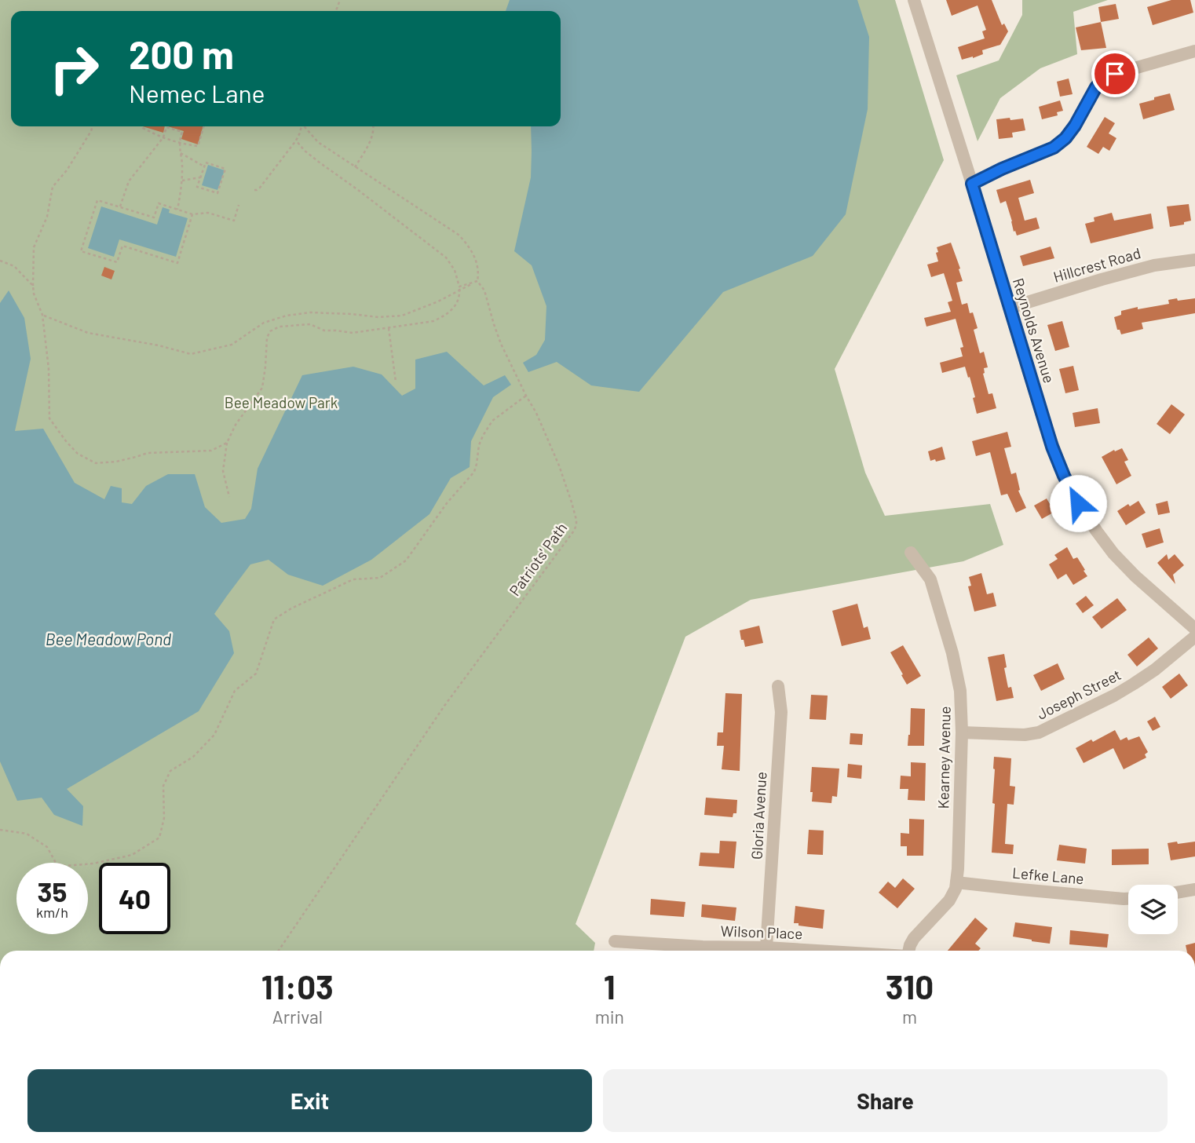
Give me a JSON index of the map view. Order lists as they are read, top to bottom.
{
  "streets": {
    "street": [
      "Hillcrest Road",
      "Reynolds Avenue",
      "Joseph Street",
      "Kearney Avenue",
      "Gloria Avenue",
      "Lefke Lane",
      "Wilson Place"
    ],
    "path": ["Patriots' Path"]
  },
  "crossings": [
    ["Hillcrest Road", "Reynolds Avenue"],
    ["Joseph Street", "Kearney Avenue"],
    ["Kearney Avenue", "Lefke Lane"],
    ["Gloria Avenue", "Wilson Place"]
  ],
  "water": ["Bee Meadow Pond"],
  "parks": ["Bee Meadow Park"],
  "page": {
    "turn": ["200 m", "Nemec Lane"],
    "speed": "35 km/h",
    "limit": "40",
    "eta": [
      "11:03",
      "Arrival",
      "1",
      "min",
      "310",
      "m"
    ],
    "buttons": ["Exit", "Share"]
  }
}
